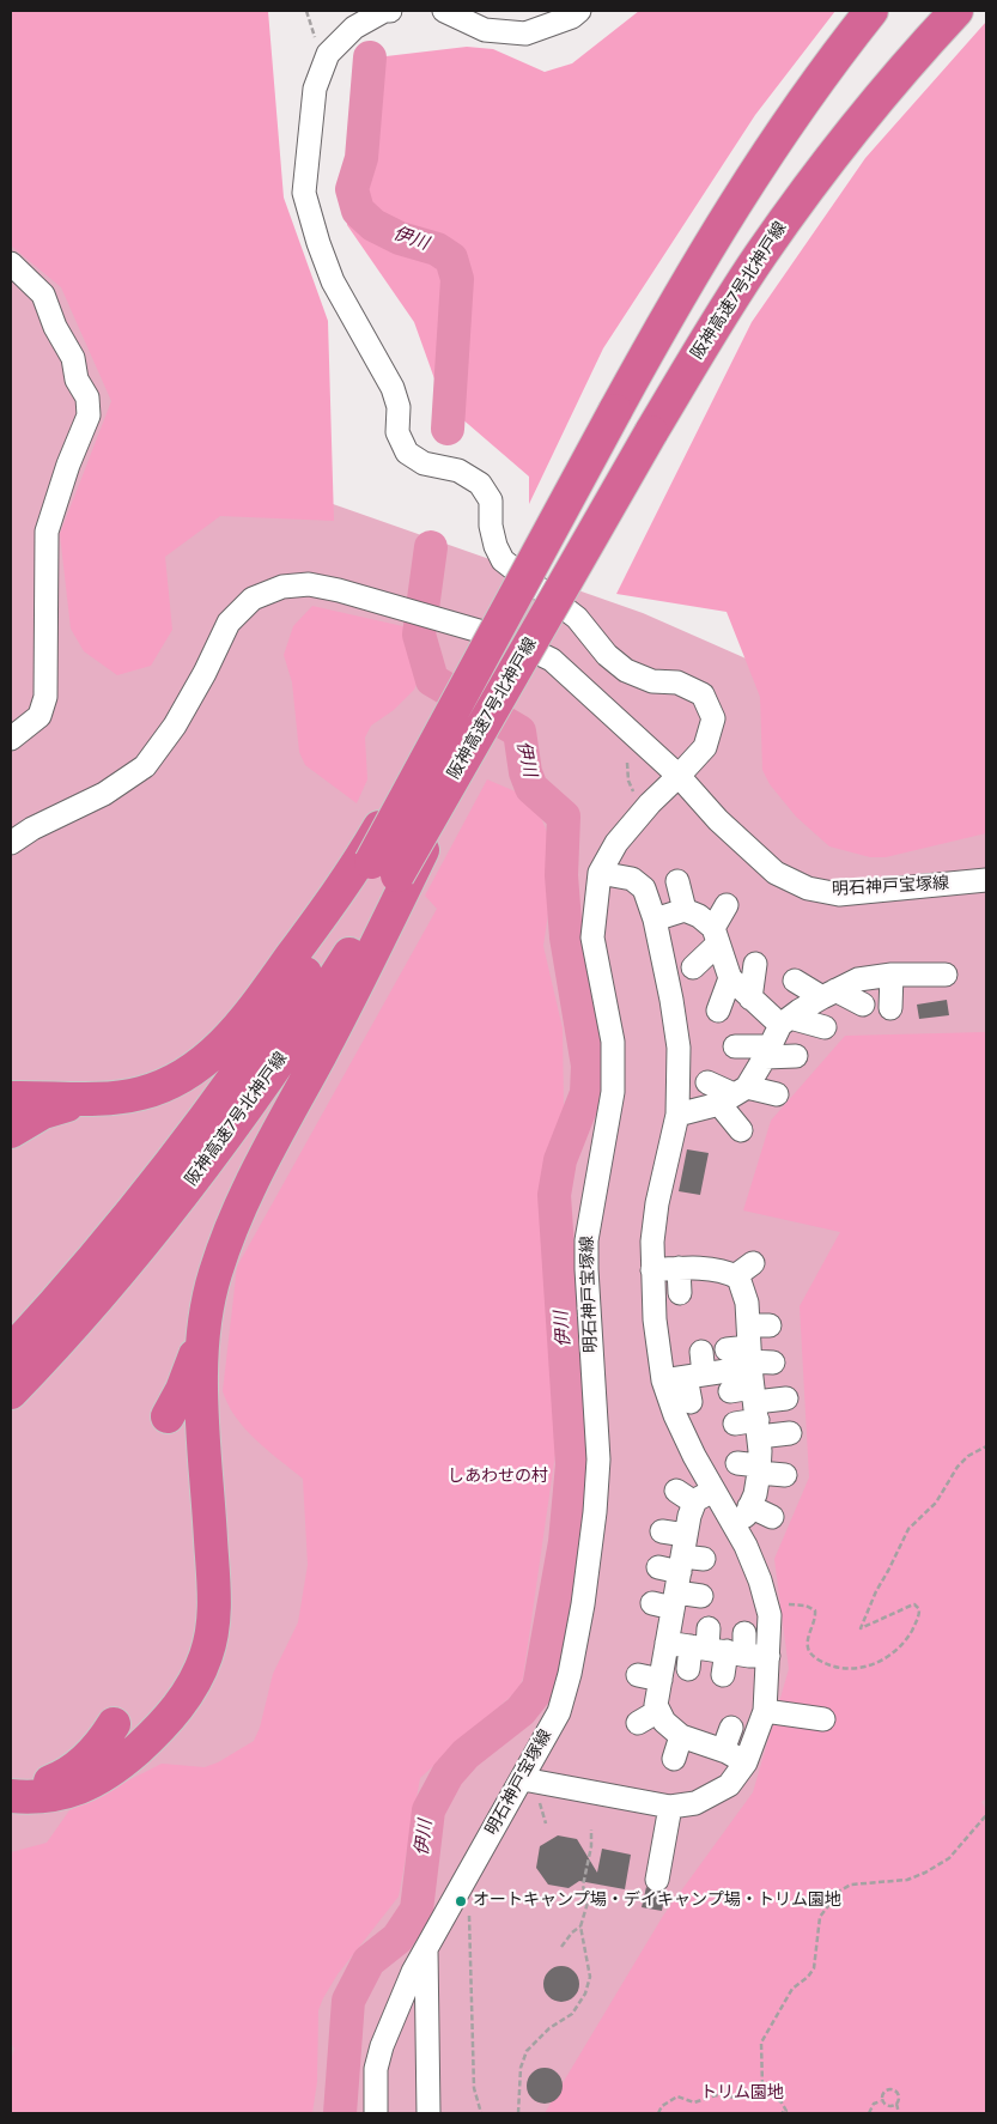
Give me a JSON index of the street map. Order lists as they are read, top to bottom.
{
  "streets": {
    "highway": ["阪神高速7号北神戸線"],
    "street": ["明石神戸宝塚線"]
  },
  "water": ["伊川"],
  "parks": ["しあわせの村", "トリム園地"],
  "places": ["オートキャンプ場・デイキャンプ場・トリム園地"]
}
